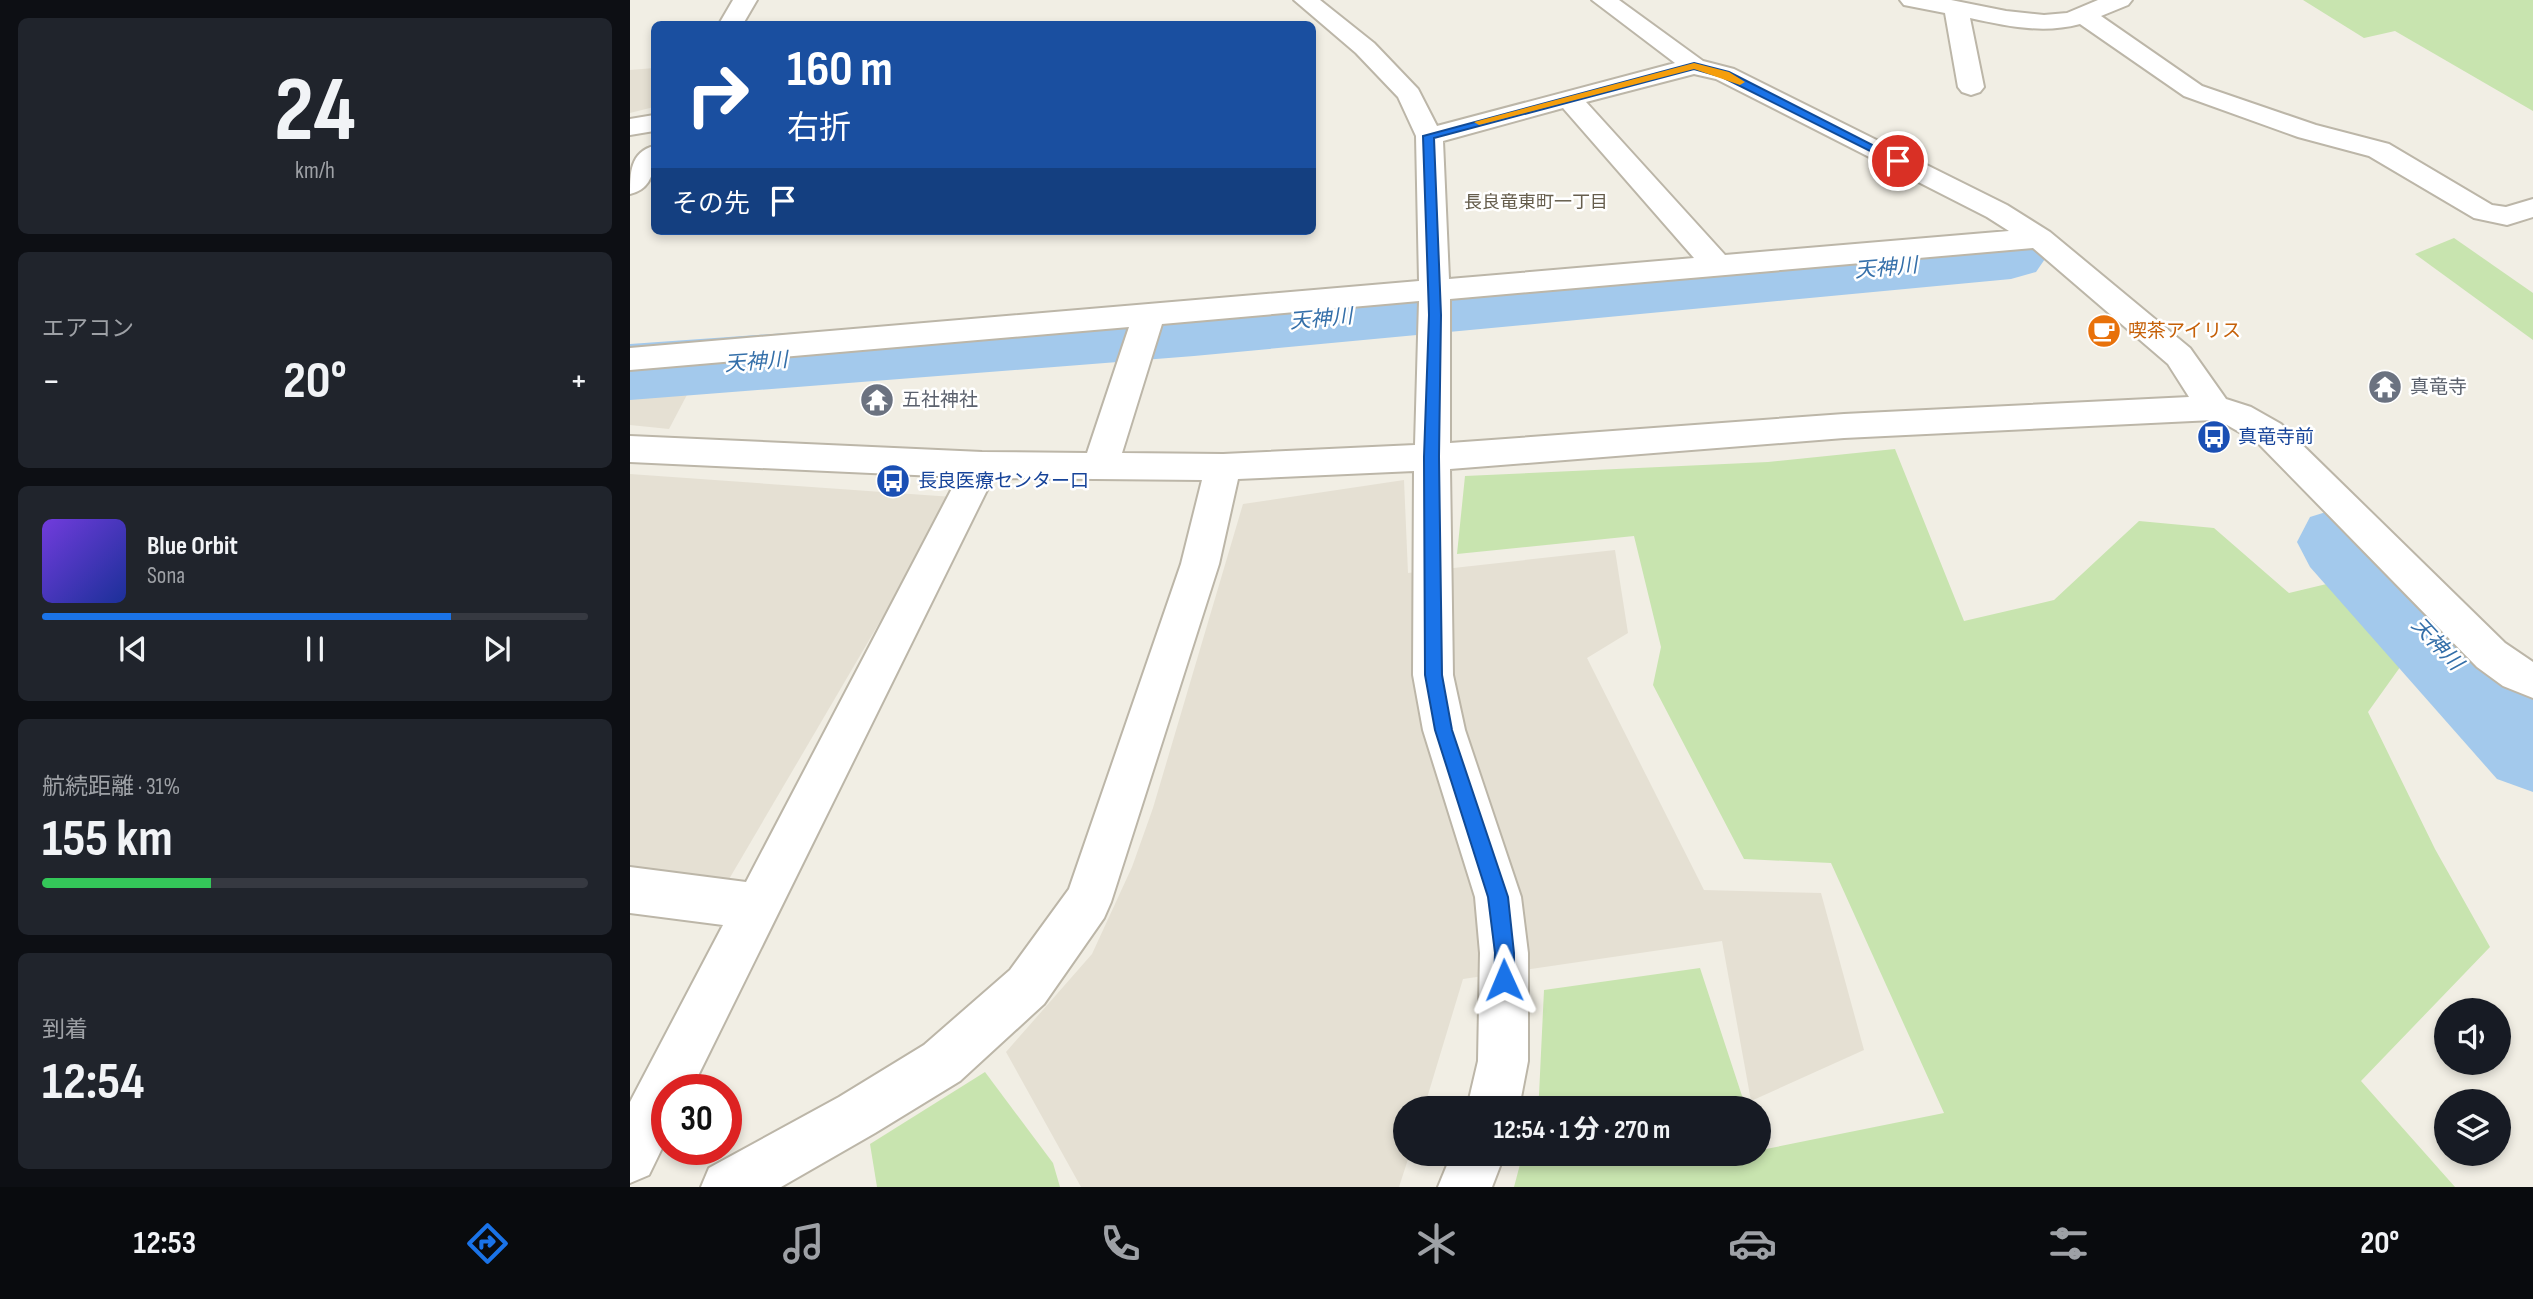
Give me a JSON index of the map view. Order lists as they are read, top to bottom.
{
  "districts": ["長良竜東町一丁目"],
  "water": ["天神川"],
  "places": {
    "cafe": ["喫茶アイリス"],
    "temple": ["真竜寺", "五社神社"],
    "bus stop": ["真竜寺前", "長良医療センター口"]
  },
  "page": {
    "tile": [
      ["24", "km/h"],
      "エアコン",
      ["航続距離 · 31%", "155 km"],
      ["到着", "12:54"]
    ],
    "turn": ["160 m", "右折"],
    "then": "その先",
    "heat": ["−", "20°", "+"],
    "song": ["Blue Orbit", "Sona"],
    "limit": "30",
    "trip": "12:54 · 1 分 · 270 m",
    "tabs": ["12:53", "20°"]
  }
}
